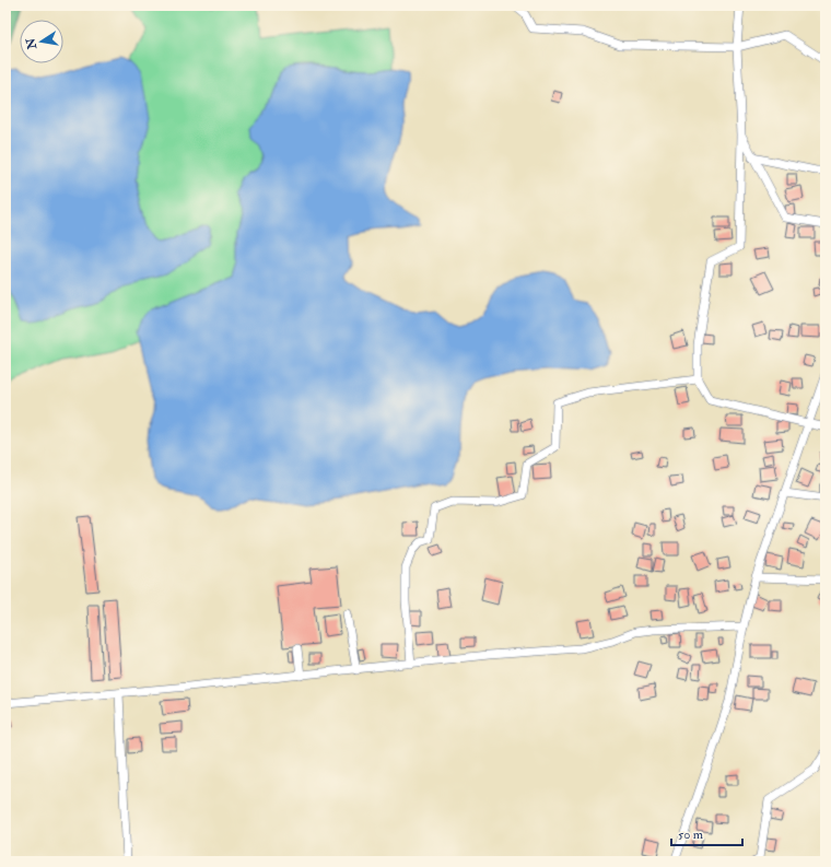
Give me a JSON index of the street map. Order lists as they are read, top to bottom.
{
  "scale_bar": "50 m",
  "north": "left"
}
